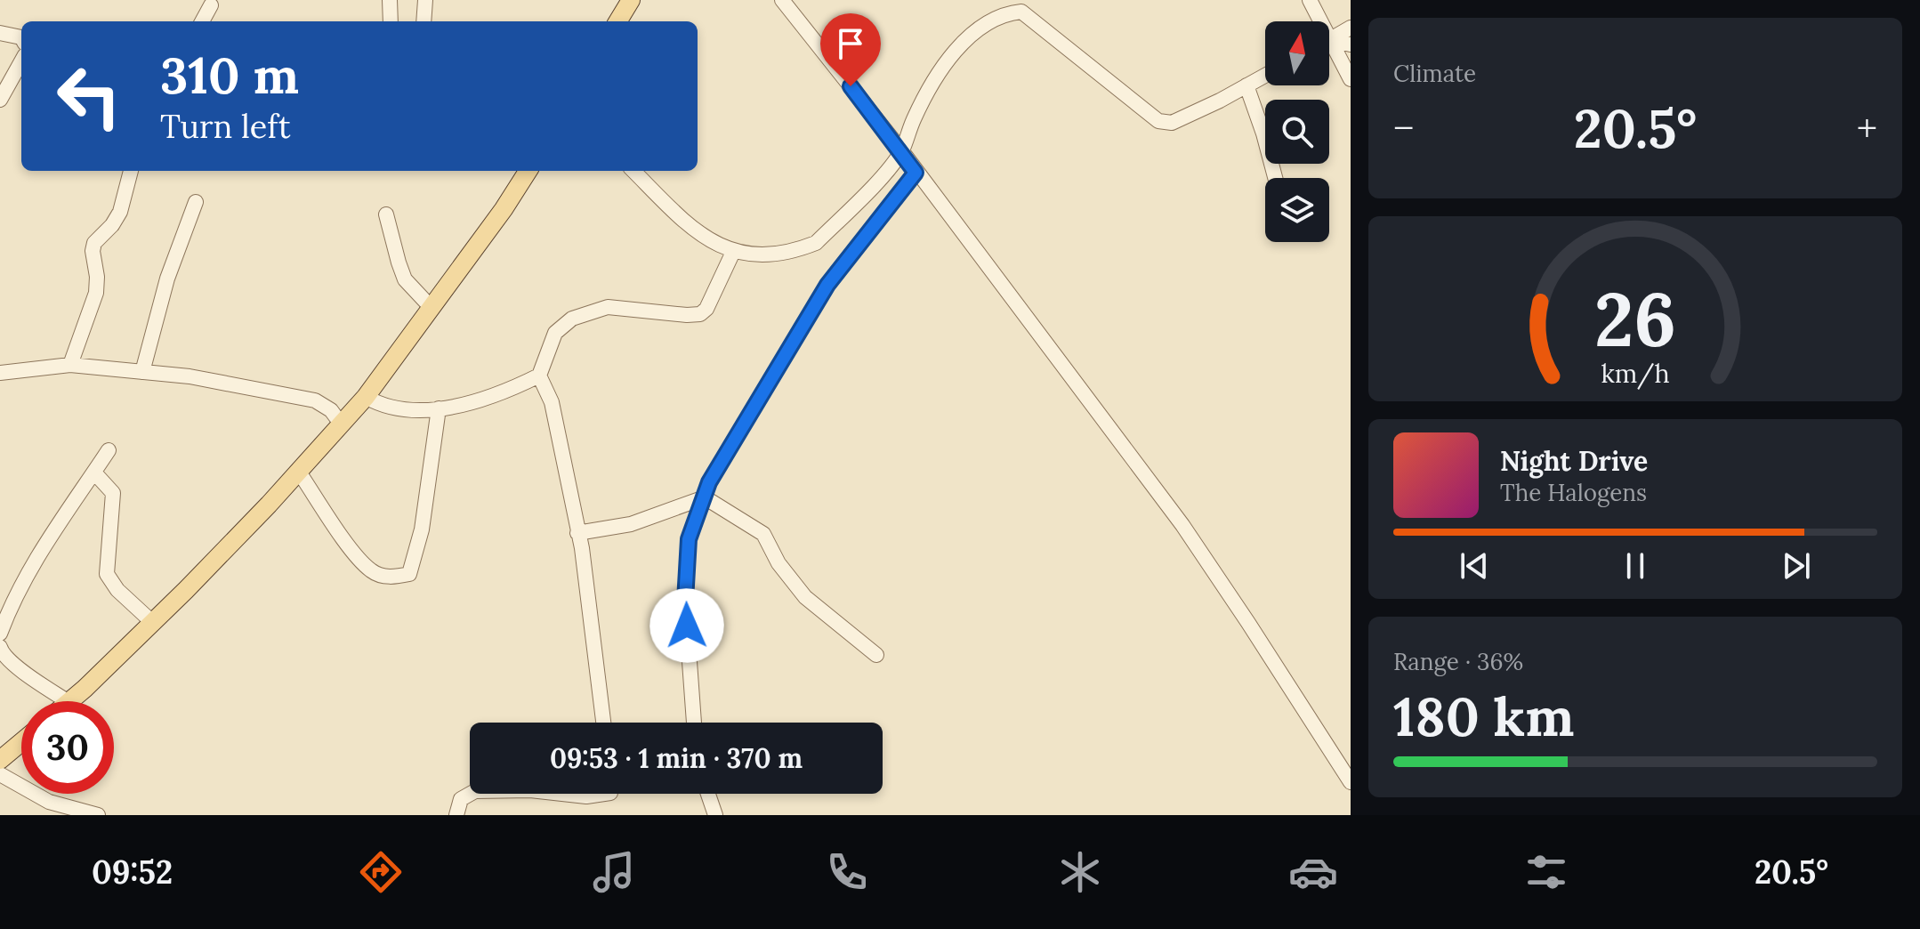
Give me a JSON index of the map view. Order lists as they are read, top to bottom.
{
  "north": "top",
  "page": {
    "tile": [
      "Climate",
      ["Range · 36%", "180 km"]
    ],
    "turn": ["310 m", "Turn left"],
    "heat": ["−", "20.5°", "+"],
    "song": ["Night Drive", "The Halogens"],
    "limit": "30",
    "trip": "09:53 · 1 min · 370 m",
    "tabs": ["09:52", "20.5°"],
    "gauge": ["26", "km/h"]
  }
}
